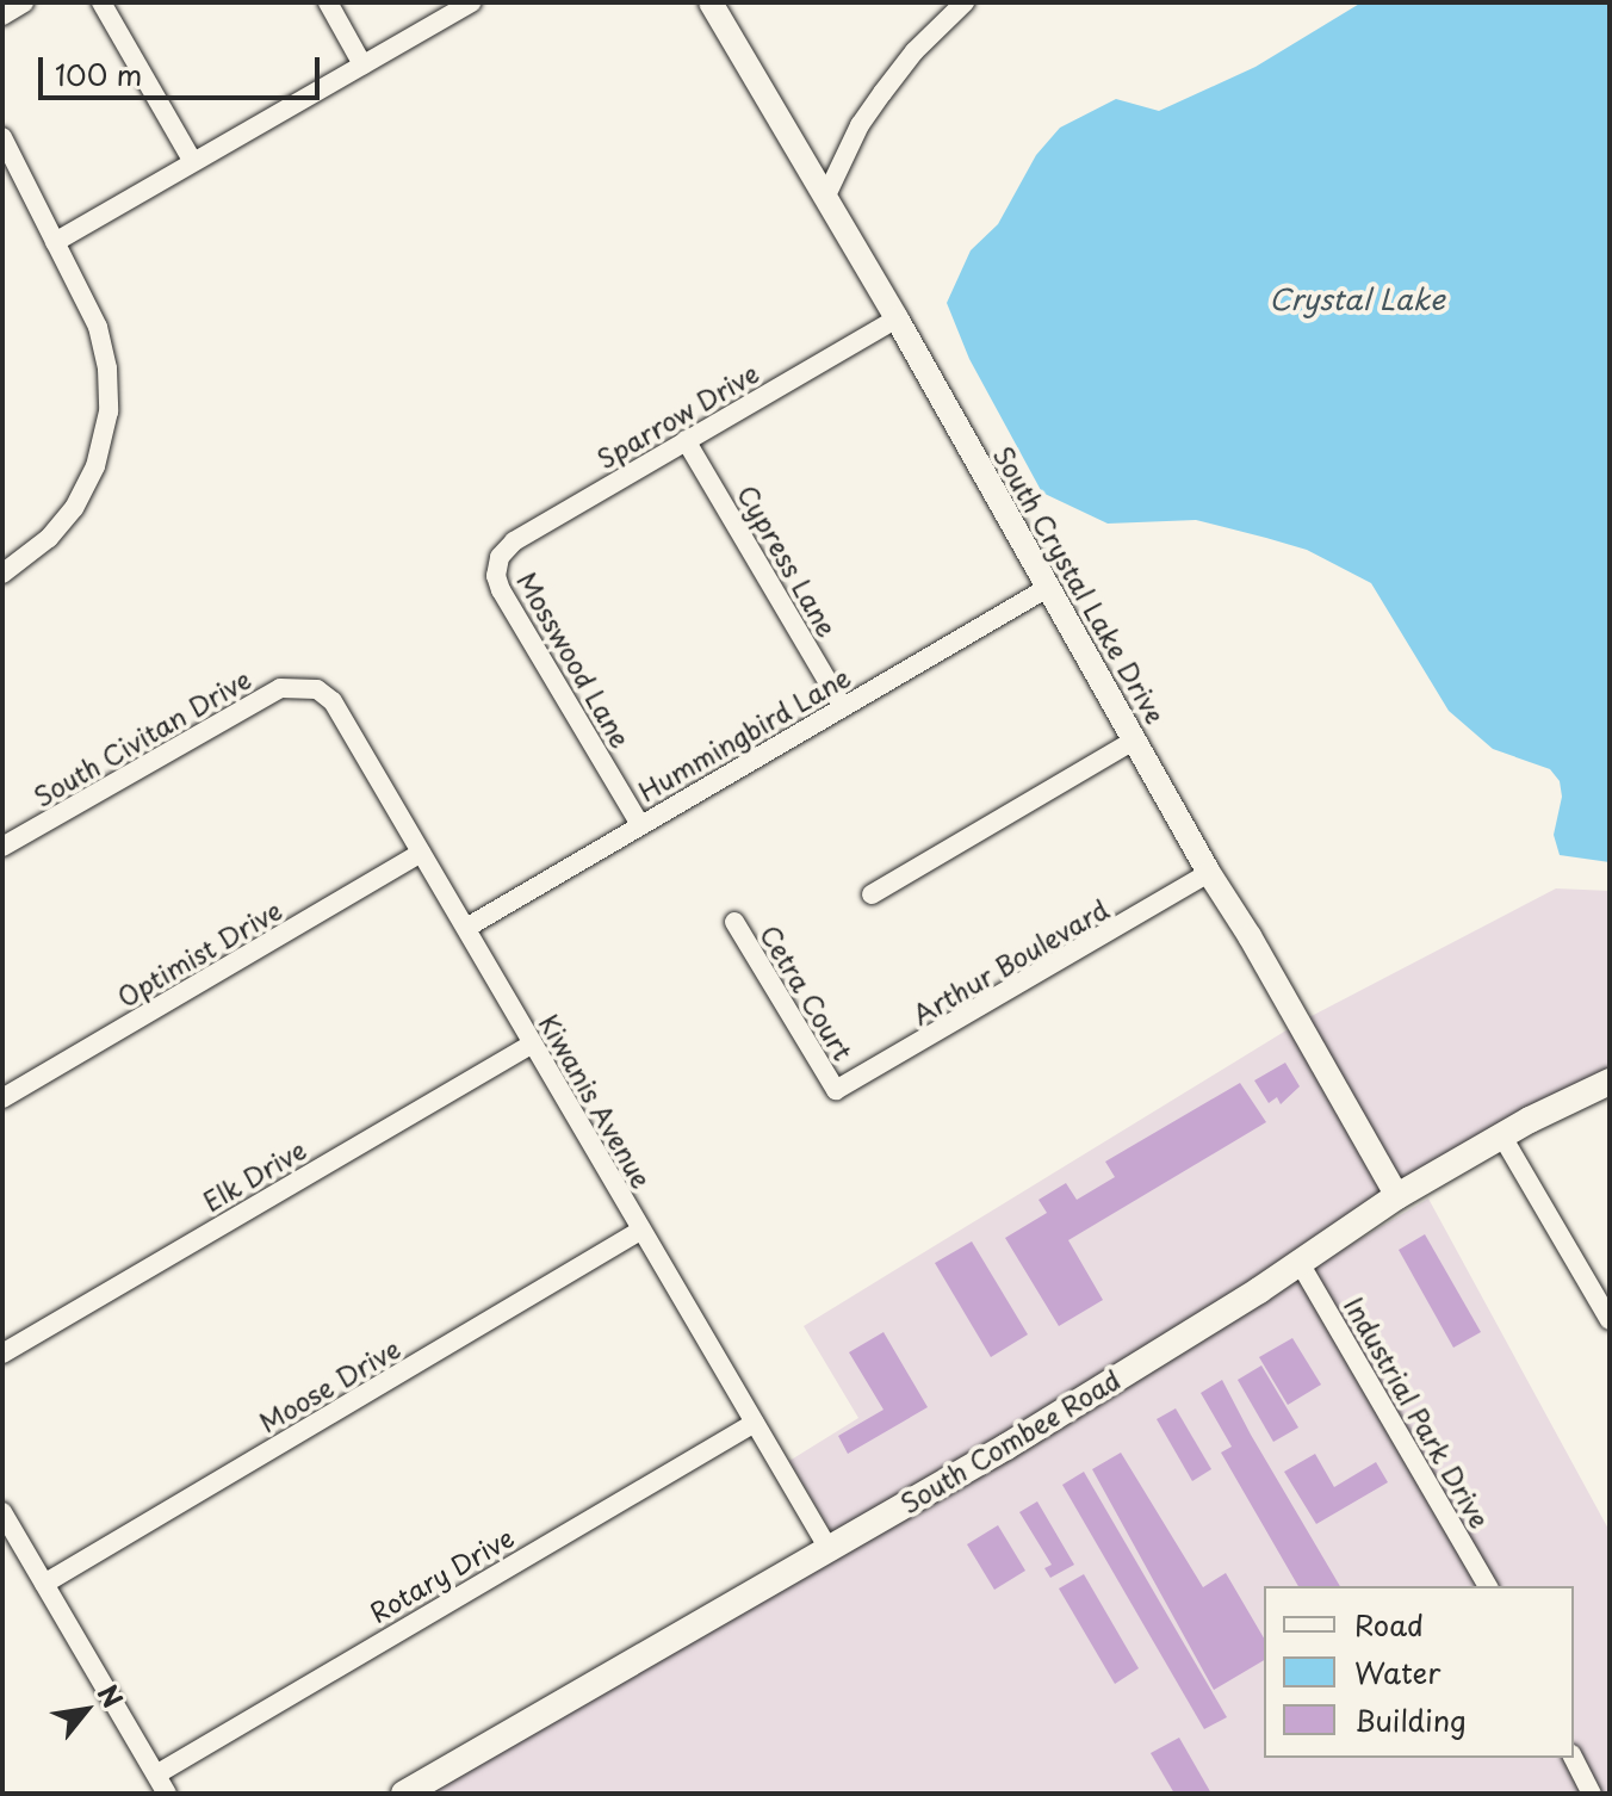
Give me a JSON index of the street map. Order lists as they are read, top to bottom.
{
  "streets": {
    "main road": ["South Combee Road"],
    "street": [
      "Sparrow Drive",
      "Cypress Lane",
      "South Crystal Lake Drive",
      "Mosswood Lane",
      "Hummingbird Lane",
      "South Civitan Drive",
      "Optimist Drive",
      "Arthur Boulevard",
      "Cetra Court",
      "Kiwanis Avenue",
      "Elk Drive",
      "Moose Drive",
      "Industrial Park Drive",
      "Rotary Drive"
    ]
  },
  "crossings": [
    ["Sparrow Drive", "Cypress Lane"],
    ["Sparrow Drive", "South Crystal Lake Drive"],
    ["Sparrow Drive", "Mosswood Lane"],
    ["Cypress Lane", "Hummingbird Lane"],
    ["South Crystal Lake Drive", "Hummingbird Lane"],
    ["South Crystal Lake Drive", "Arthur Boulevard"],
    ["South Crystal Lake Drive", "South Combee Road"],
    ["Mosswood Lane", "Hummingbird Lane"],
    ["Hummingbird Lane", "Kiwanis Avenue"],
    ["South Civitan Drive", "Kiwanis Avenue"],
    ["Optimist Drive", "Kiwanis Avenue"],
    ["Arthur Boulevard", "Cetra Court"],
    ["Kiwanis Avenue", "Elk Drive"],
    ["Kiwanis Avenue", "Moose Drive"],
    ["Kiwanis Avenue", "South Combee Road"],
    ["Kiwanis Avenue", "Rotary Drive"],
    ["Industrial Park Drive", "South Combee Road"]
  ],
  "water": ["Crystal Lake"],
  "legend": ["Road", "Water", "Building"],
  "scale_bar": "100 m",
  "north": "top right"
}
